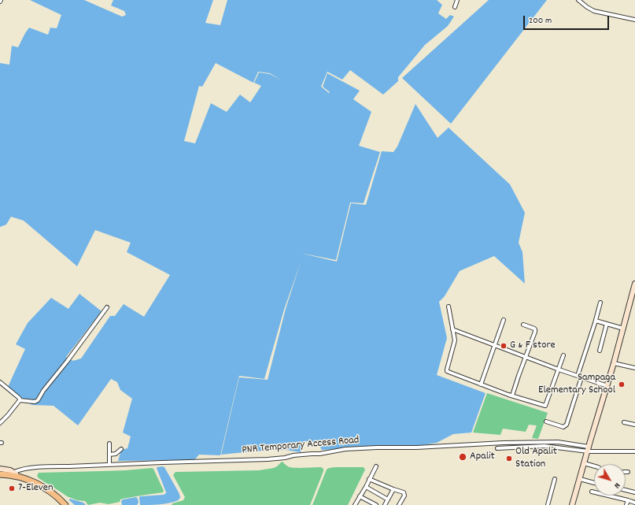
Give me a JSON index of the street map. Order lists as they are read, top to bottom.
{
  "streets": {
    "street": ["PNR Temporary Access Road"]
  },
  "places": [
    "G & F store",
    "Sampaga Elementary School",
    "Apalit",
    "Old Apalit Station",
    "7-Eleven"
  ],
  "scale_bar": "200 m",
  "north": "bottom right"
}
